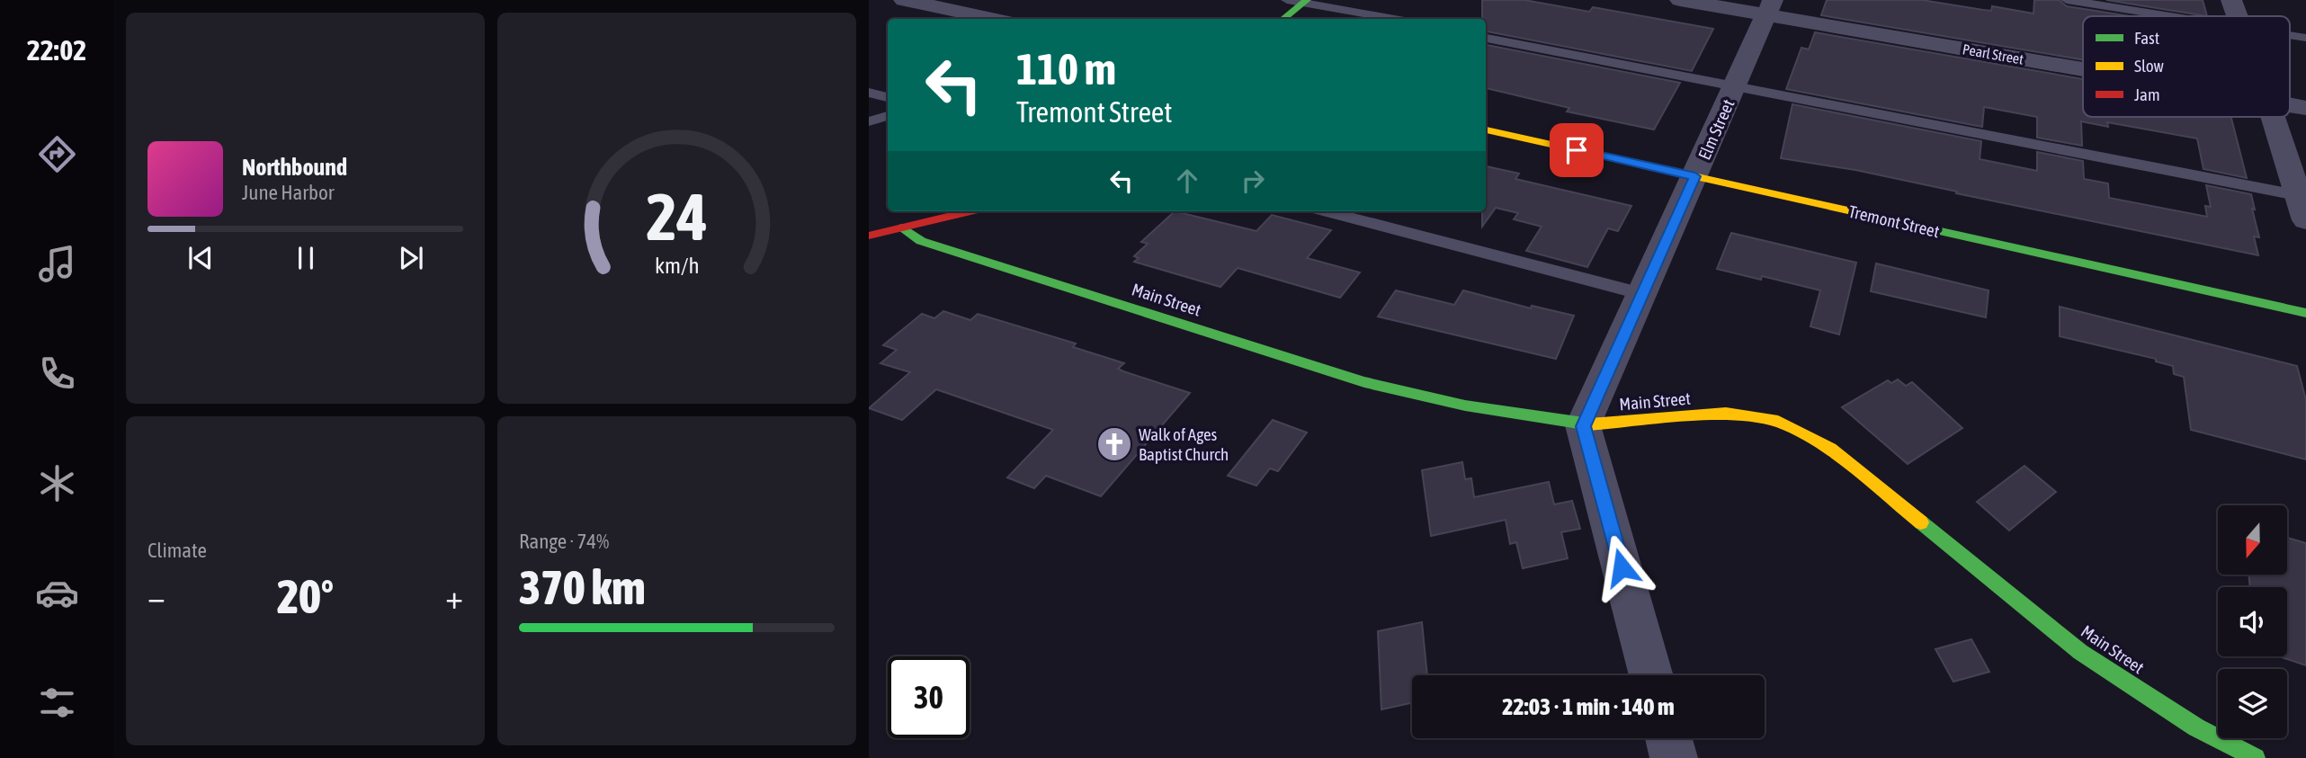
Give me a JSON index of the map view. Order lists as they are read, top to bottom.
{
  "streets": {
    "street": [
      "Pearl Street",
      "Elm Street",
      "Tremont Street",
      "Main Street"
    ]
  },
  "crossings": [
    ["Pearl Street", "Elm Street"],
    ["Elm Street", "Tremont Street"],
    ["Elm Street", "Main Street"]
  ],
  "places": {
    "church": ["Walk of Ages Baptist Church"]
  },
  "legend": ["Fast", "Slow", "Jam"],
  "north": "bottom",
  "page": {
    "tabs": "22:02",
    "turn": ["110 m", "Tremont Street"],
    "song": ["Northbound", "June Harbor"],
    "tile": [
      "Climate",
      ["Range · 74%", "370 km"]
    ],
    "heat": ["−", "20°", "+"],
    "limit": "30",
    "trip": "22:03 · 1 min · 140 m",
    "gauge": ["24", "km/h"]
  }
}
